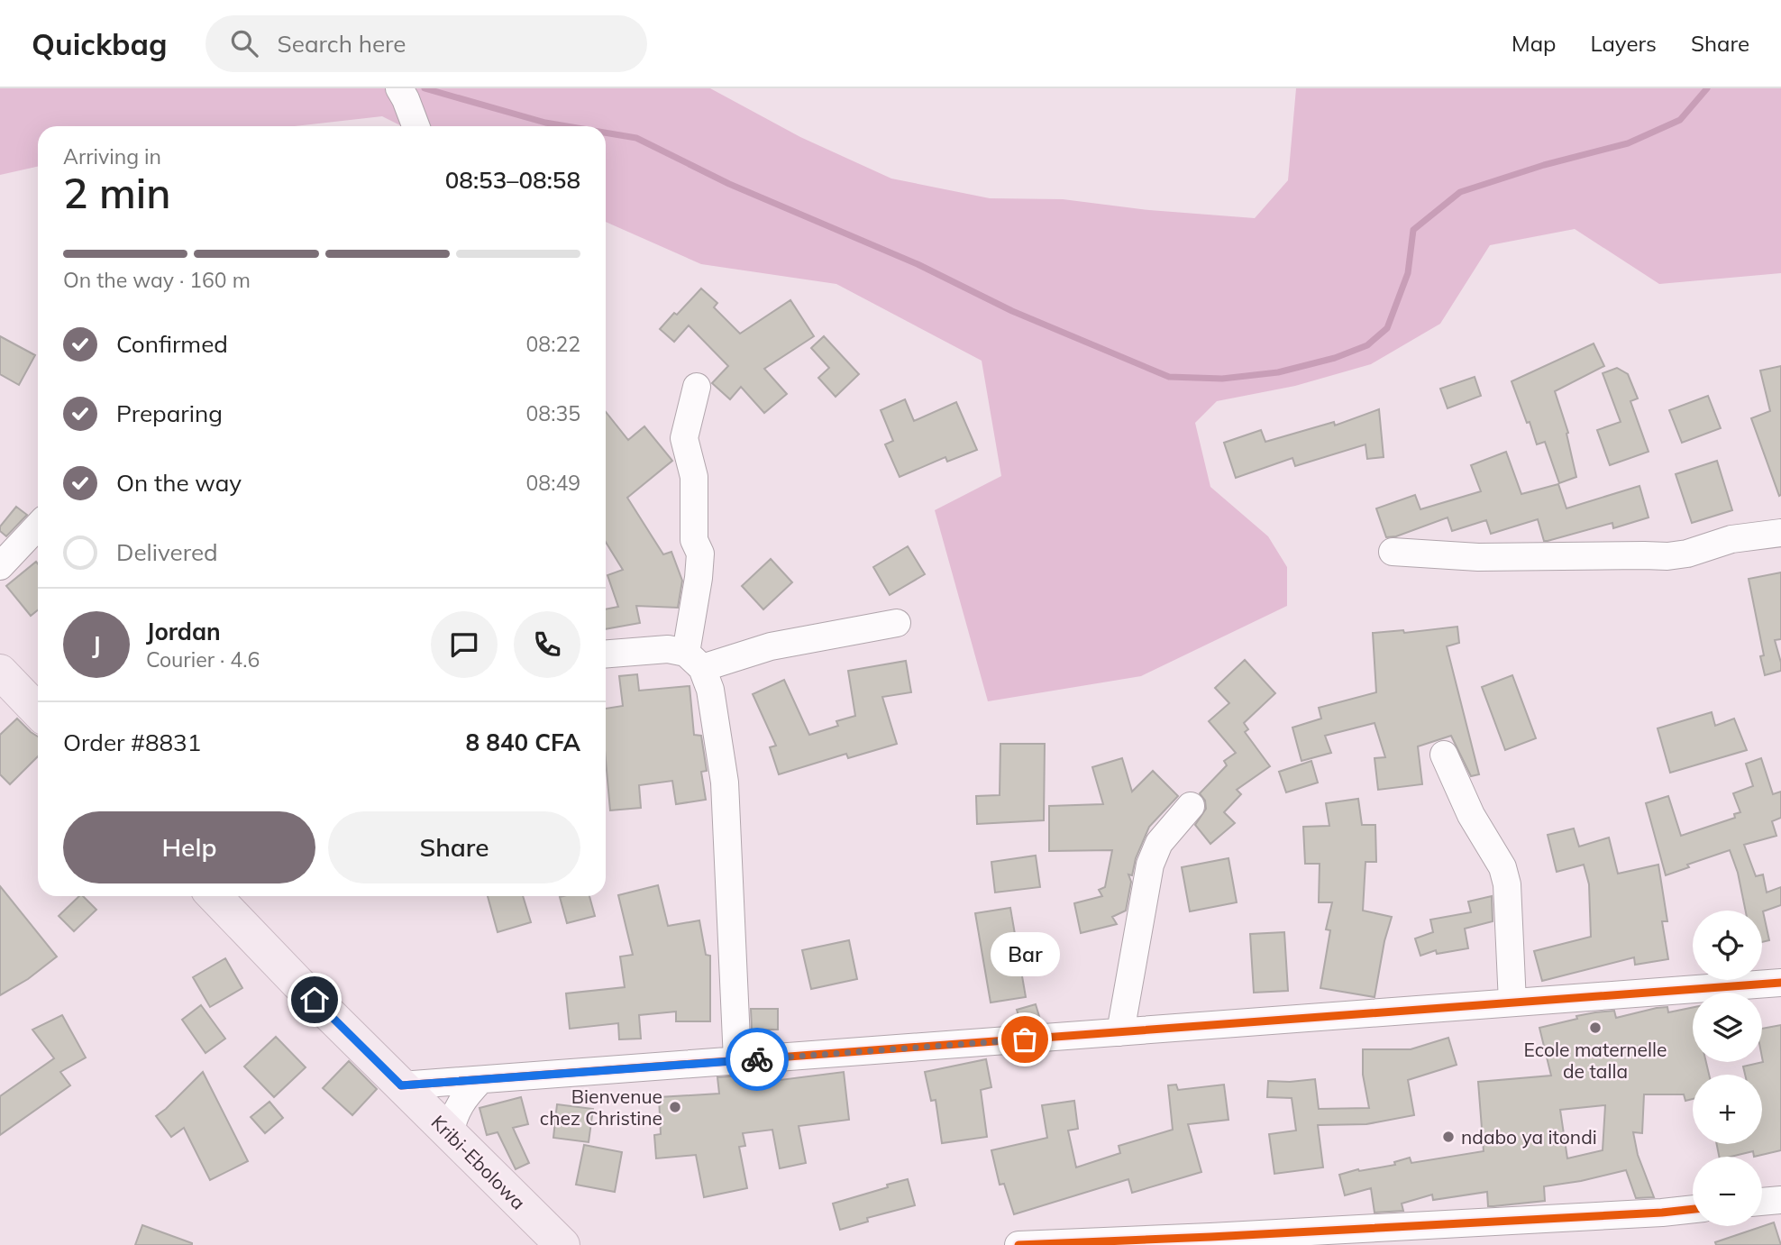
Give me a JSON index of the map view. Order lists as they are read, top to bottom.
{
  "streets": {
    "highway": ["Kribi-Ebolowa"]
  },
  "places": [
    "Ecole maternelle de talla",
    "Bar",
    "Bienvenue chez Christine",
    "ndabo ya itondi"
  ],
  "page": {
    "header": "Quickbag",
    "search": "Search here",
    "nav": ["Map", "Layers", "Share"],
    "heading": ["2 min", "Arriving in", "08:53–08:58"],
    "panel": [
      "Jordan",
      "Courier · 4.6",
      "Order #8831",
      "8 840 CFA"
    ],
    "bar": "On the way · 160 m",
    "list": [
      ["Confirmed", "08:22"],
      ["Preparing", "08:35"],
      ["On the way", "08:49"],
      "Delivered"
    ],
    "round": "J",
    "buttons": ["Help", "Share"],
    "map_buttons": ["+", "−"],
    "bubble": "Bar"
  }
}
